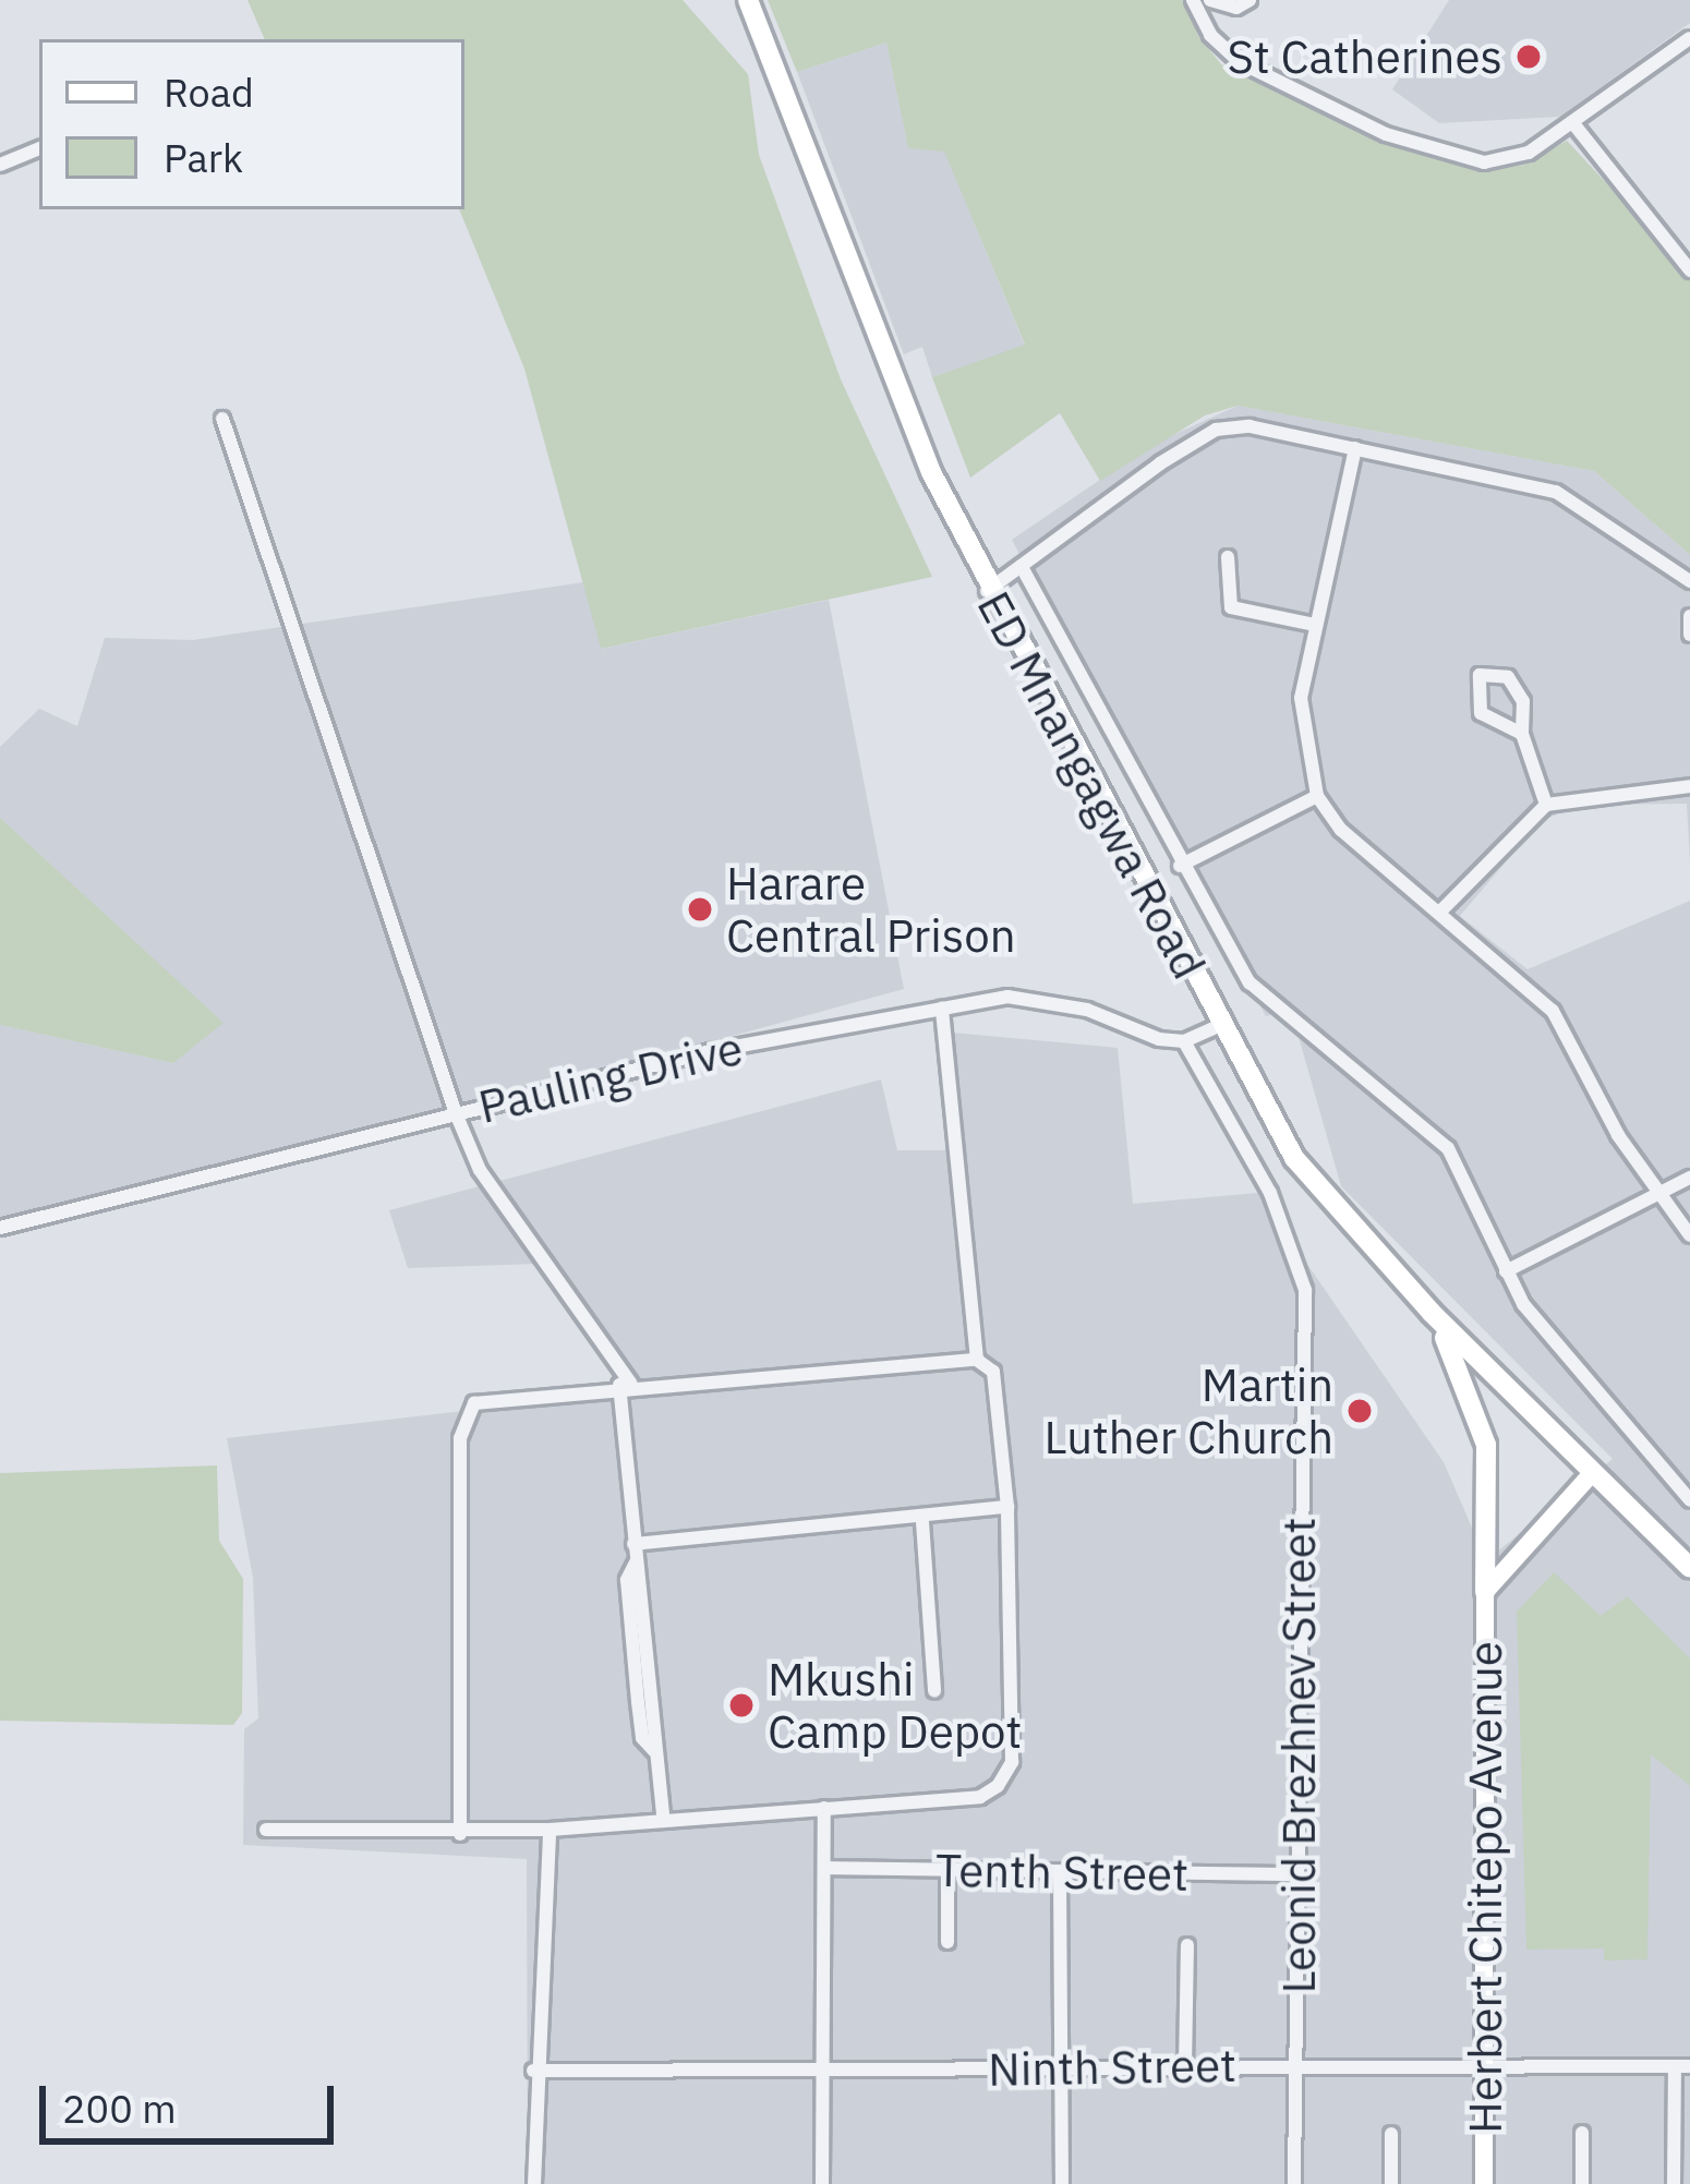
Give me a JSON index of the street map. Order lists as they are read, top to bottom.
{
  "streets": {
    "highway": ["ED Mnangagwa Road"],
    "main road": ["Herbert Chitepo Avenue"],
    "street": [
      "Pauling Drive",
      "Leonid Brezhnev Street",
      "Tenth Street",
      "Ninth Street"
    ]
  },
  "crossings": [
    ["Pauling Drive", "Leonid Brezhnev Street"],
    ["Leonid Brezhnev Street", "Tenth Street"],
    ["Leonid Brezhnev Street", "Ninth Street"],
    ["Herbert Chitepo Avenue", "Ninth Street"]
  ],
  "places": [
    "St Catherines",
    "Harare Central Prison",
    "Martin Luther Church",
    "Mkushi Camp Depot"
  ],
  "legend": ["Road", "Park"],
  "scale_bar": "200 m"
}
